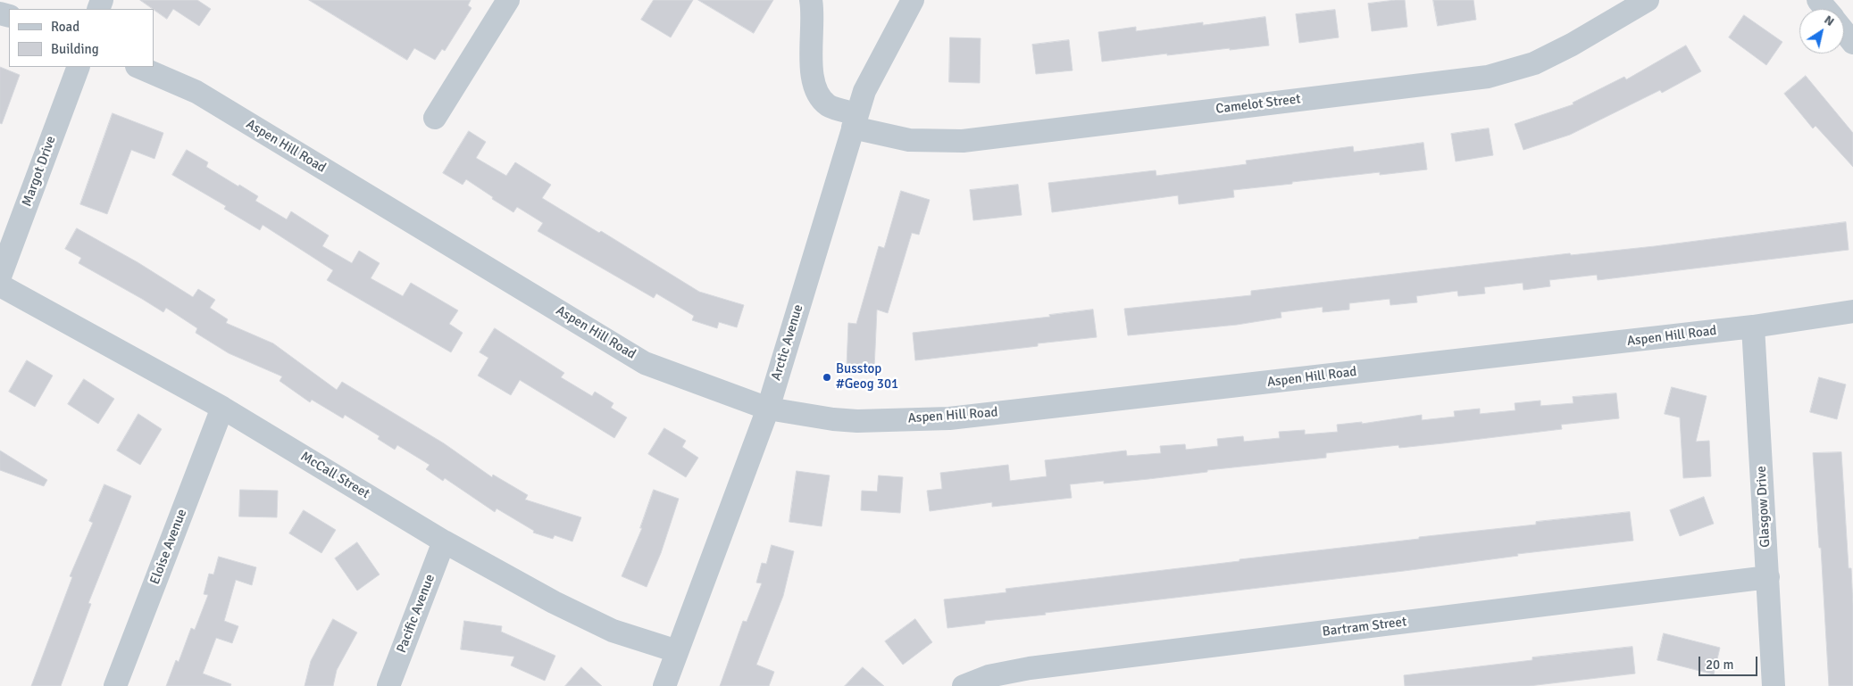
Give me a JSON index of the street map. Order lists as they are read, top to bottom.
{
  "streets": {
    "street": [
      "Camelot Street",
      "Aspen Hill Road",
      "Margot Drive",
      "Arctic Avenue",
      "McCall Street",
      "Glasgow Drive",
      "Eloise Avenue",
      "Pacific Avenue",
      "Bartram Street"
    ]
  },
  "crossings": [
    ["Camelot Street", "Arctic Avenue"],
    ["Aspen Hill Road", "Arctic Avenue"],
    ["Aspen Hill Road", "Glasgow Drive"],
    ["Arctic Avenue", "McCall Street"],
    ["McCall Street", "Eloise Avenue"],
    ["McCall Street", "Pacific Avenue"],
    ["Glasgow Drive", "Bartram Street"]
  ],
  "places": ["Busstop #Geog 301"],
  "legend": ["Road", "Building"],
  "scale_bar": "20 m",
  "north": "top right"
}
